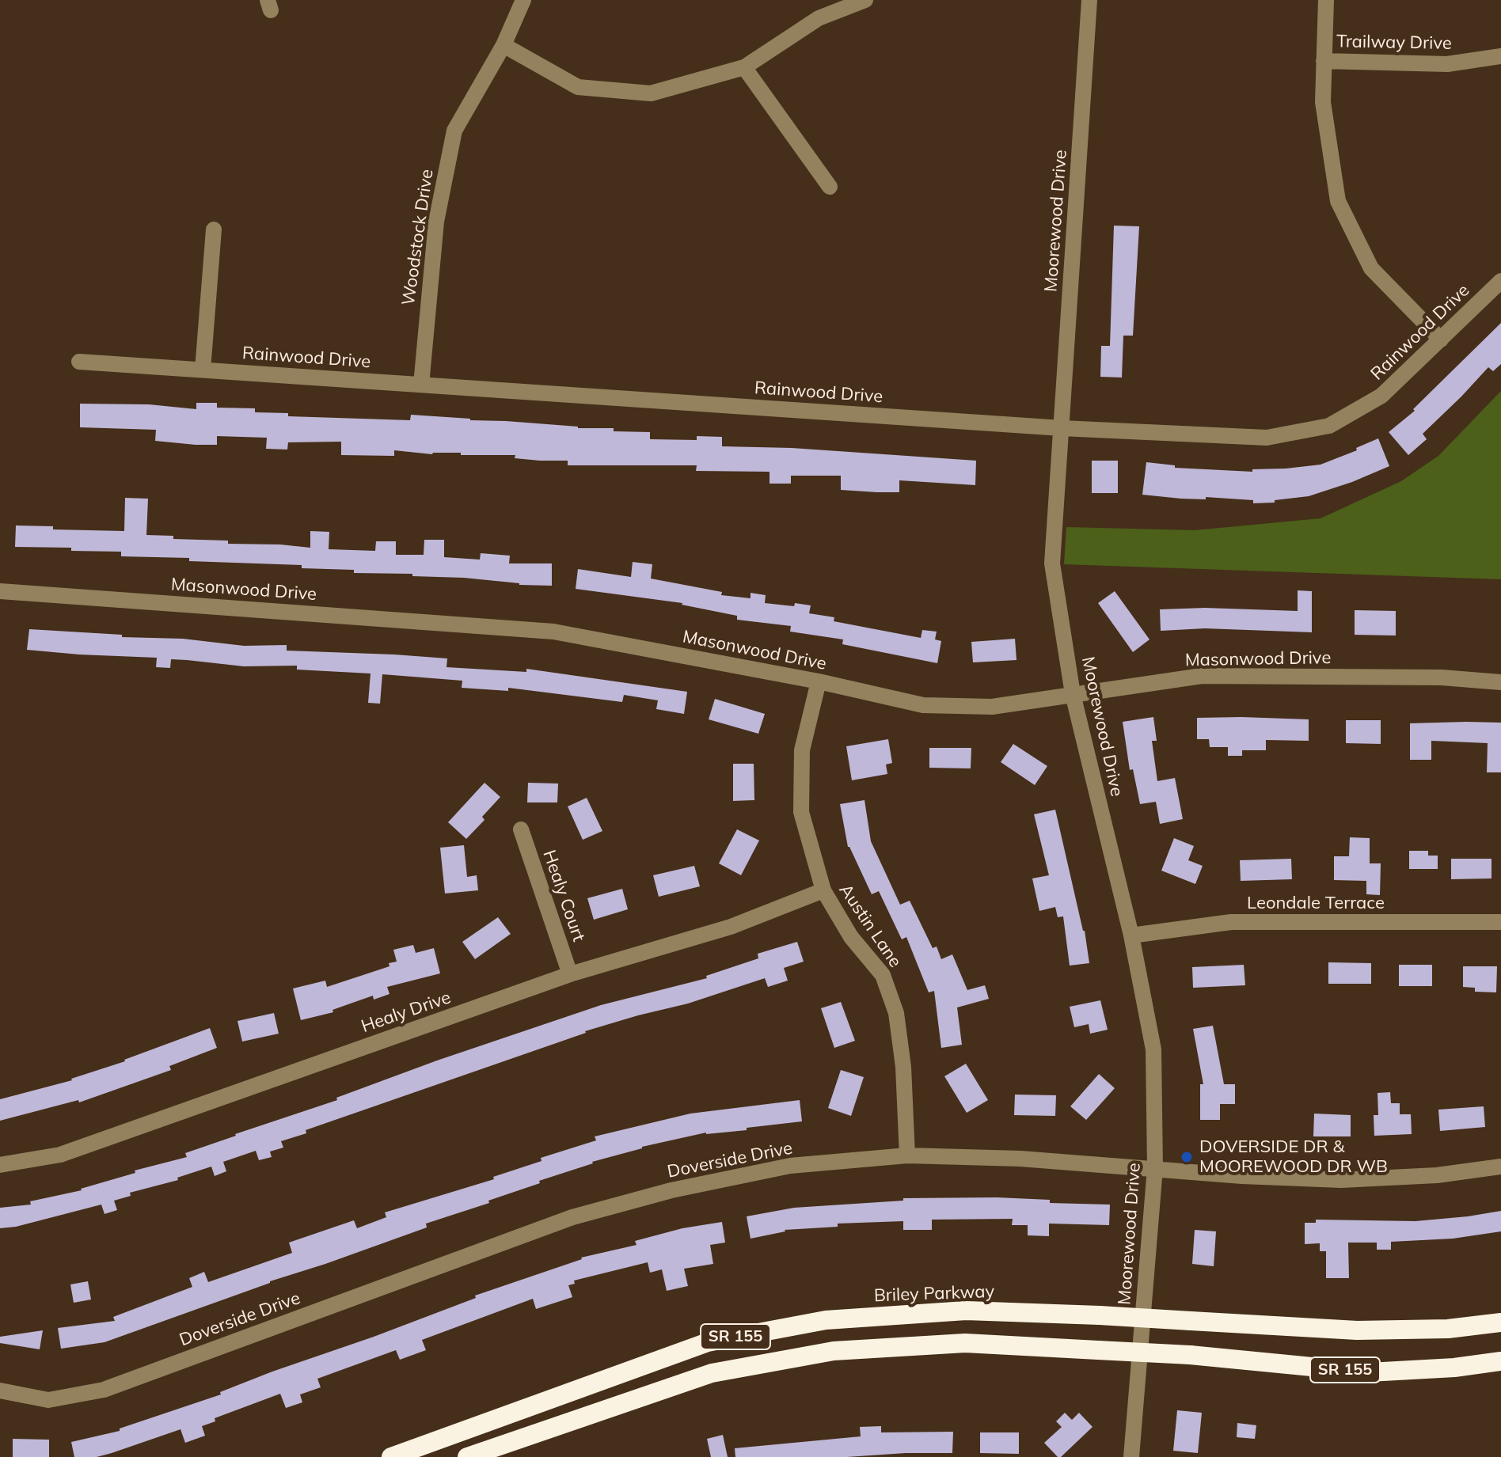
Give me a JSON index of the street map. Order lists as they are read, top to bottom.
{
  "streets": {
    "highway": ["Briley Parkway", "SR 155"],
    "street": [
      "Trailway Drive",
      "Moorewood Drive",
      "Woodstock Drive",
      "Rainwood Drive",
      "Masonwood Drive",
      "Healy Court",
      "Leondale Terrace",
      "Austin Lane",
      "Healy Drive",
      "Doverside Drive"
    ]
  },
  "crossings": [
    ["Moorewood Drive", "Rainwood Drive"],
    ["Moorewood Drive", "Masonwood Drive"],
    ["Moorewood Drive", "Leondale Terrace"],
    ["Moorewood Drive", "Doverside Drive"],
    ["Woodstock Drive", "Rainwood Drive"],
    ["Masonwood Drive", "Austin Lane"],
    ["Healy Court", "Healy Drive"],
    ["Austin Lane", "Healy Drive"],
    ["Austin Lane", "Doverside Drive"]
  ],
  "places": ["DOVERSIDE DR & MOOREWOOD DR WB"]
}
